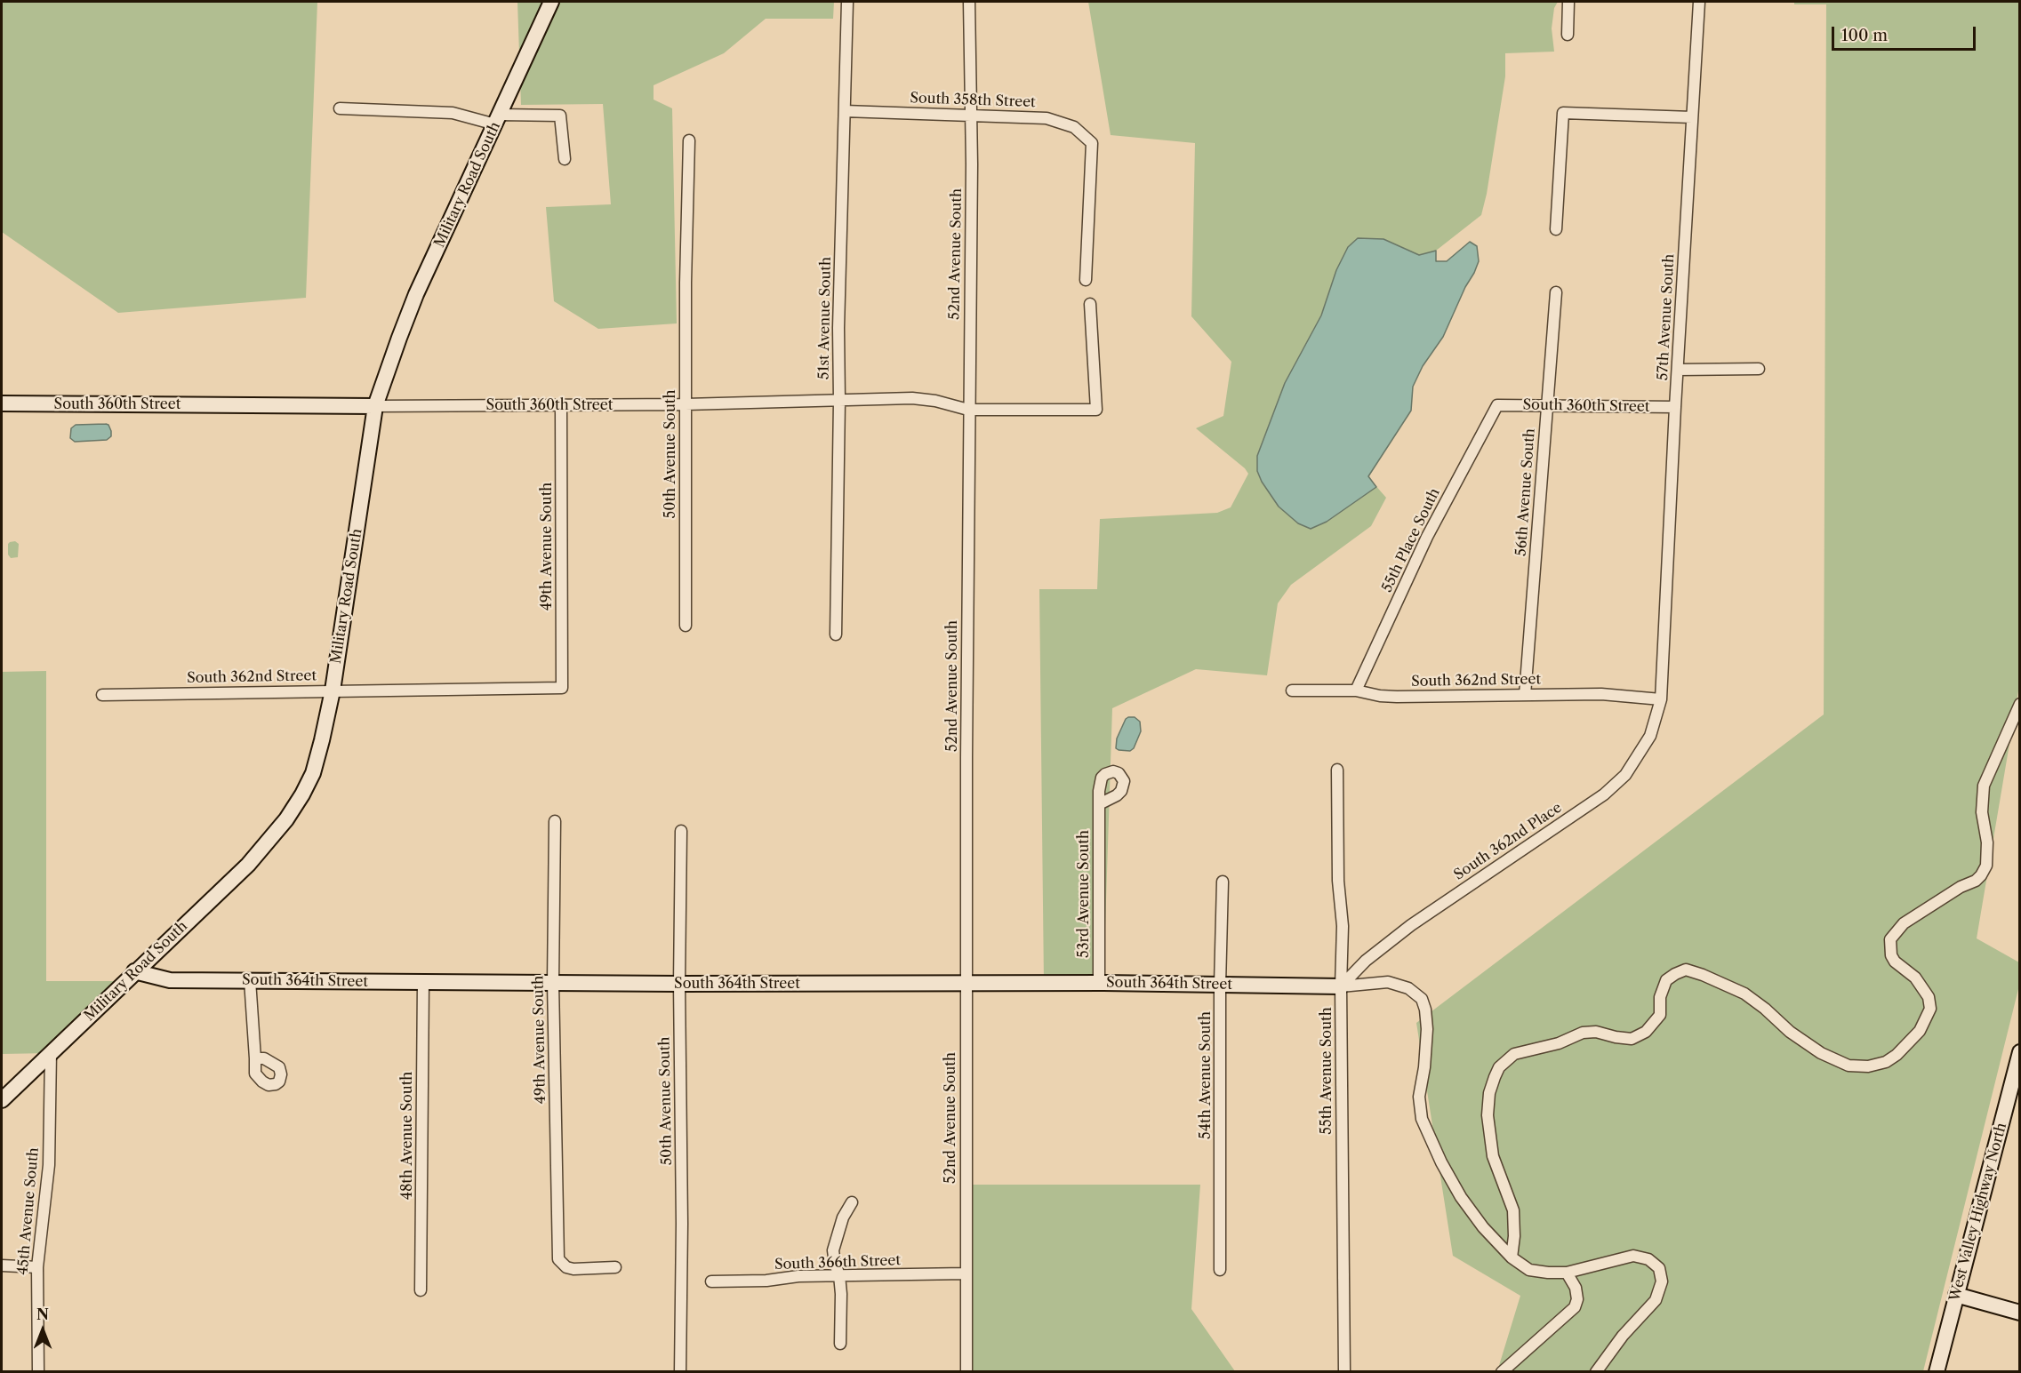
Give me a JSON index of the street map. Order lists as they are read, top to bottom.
{
  "streets": {
    "main road": [
      "Military Road South",
      "South 360th Street",
      "South 364th Street",
      "West Valley Highway North"
    ],
    "street": [
      "South 358th Street",
      "52nd Avenue South",
      "57th Avenue South",
      "51st Avenue South",
      "50th Avenue South",
      "56th Avenue South",
      "55th Place South",
      "49th Avenue South",
      "South 362nd Street",
      "South 362nd Place",
      "53rd Avenue South",
      "55th Avenue South",
      "54th Avenue South",
      "48th Avenue South",
      "45th Avenue South",
      "South 366th Street"
    ]
  },
  "crossings": [
    ["South 358th Street", "52nd Avenue South"],
    ["South 358th Street", "51st Avenue South"],
    ["Military Road South", "South 360th Street"],
    ["Military Road South", "South 362nd Street"],
    ["Military Road South", "South 364th Street"],
    ["Military Road South", "45th Avenue South"],
    ["52nd Avenue South", "South 360th Street"],
    ["52nd Avenue South", "South 364th Street"],
    ["52nd Avenue South", "South 366th Street"],
    ["57th Avenue South", "South 360th Street"],
    ["57th Avenue South", "South 362nd Street"],
    ["57th Avenue South", "South 362nd Place"],
    ["51st Avenue South", "South 360th Street"],
    ["South 360th Street", "50th Avenue South"],
    ["South 360th Street", "56th Avenue South"],
    ["South 360th Street", "55th Place South"],
    ["South 360th Street", "49th Avenue South"],
    ["50th Avenue South", "South 364th Street"],
    ["56th Avenue South", "South 362nd Street"],
    ["55th Place South", "South 362nd Street"],
    ["49th Avenue South", "South 362nd Street"],
    ["49th Avenue South", "South 364th Street"],
    ["South 362nd Street", "South 362nd Place"],
    ["South 362nd Place", "South 364th Street"],
    ["South 362nd Place", "55th Avenue South"],
    ["53rd Avenue South", "South 364th Street"],
    ["South 364th Street", "55th Avenue South"],
    ["South 364th Street", "54th Avenue South"],
    ["South 364th Street", "48th Avenue South"]
  ],
  "scale_bar": "100 m",
  "north": "top"
}
